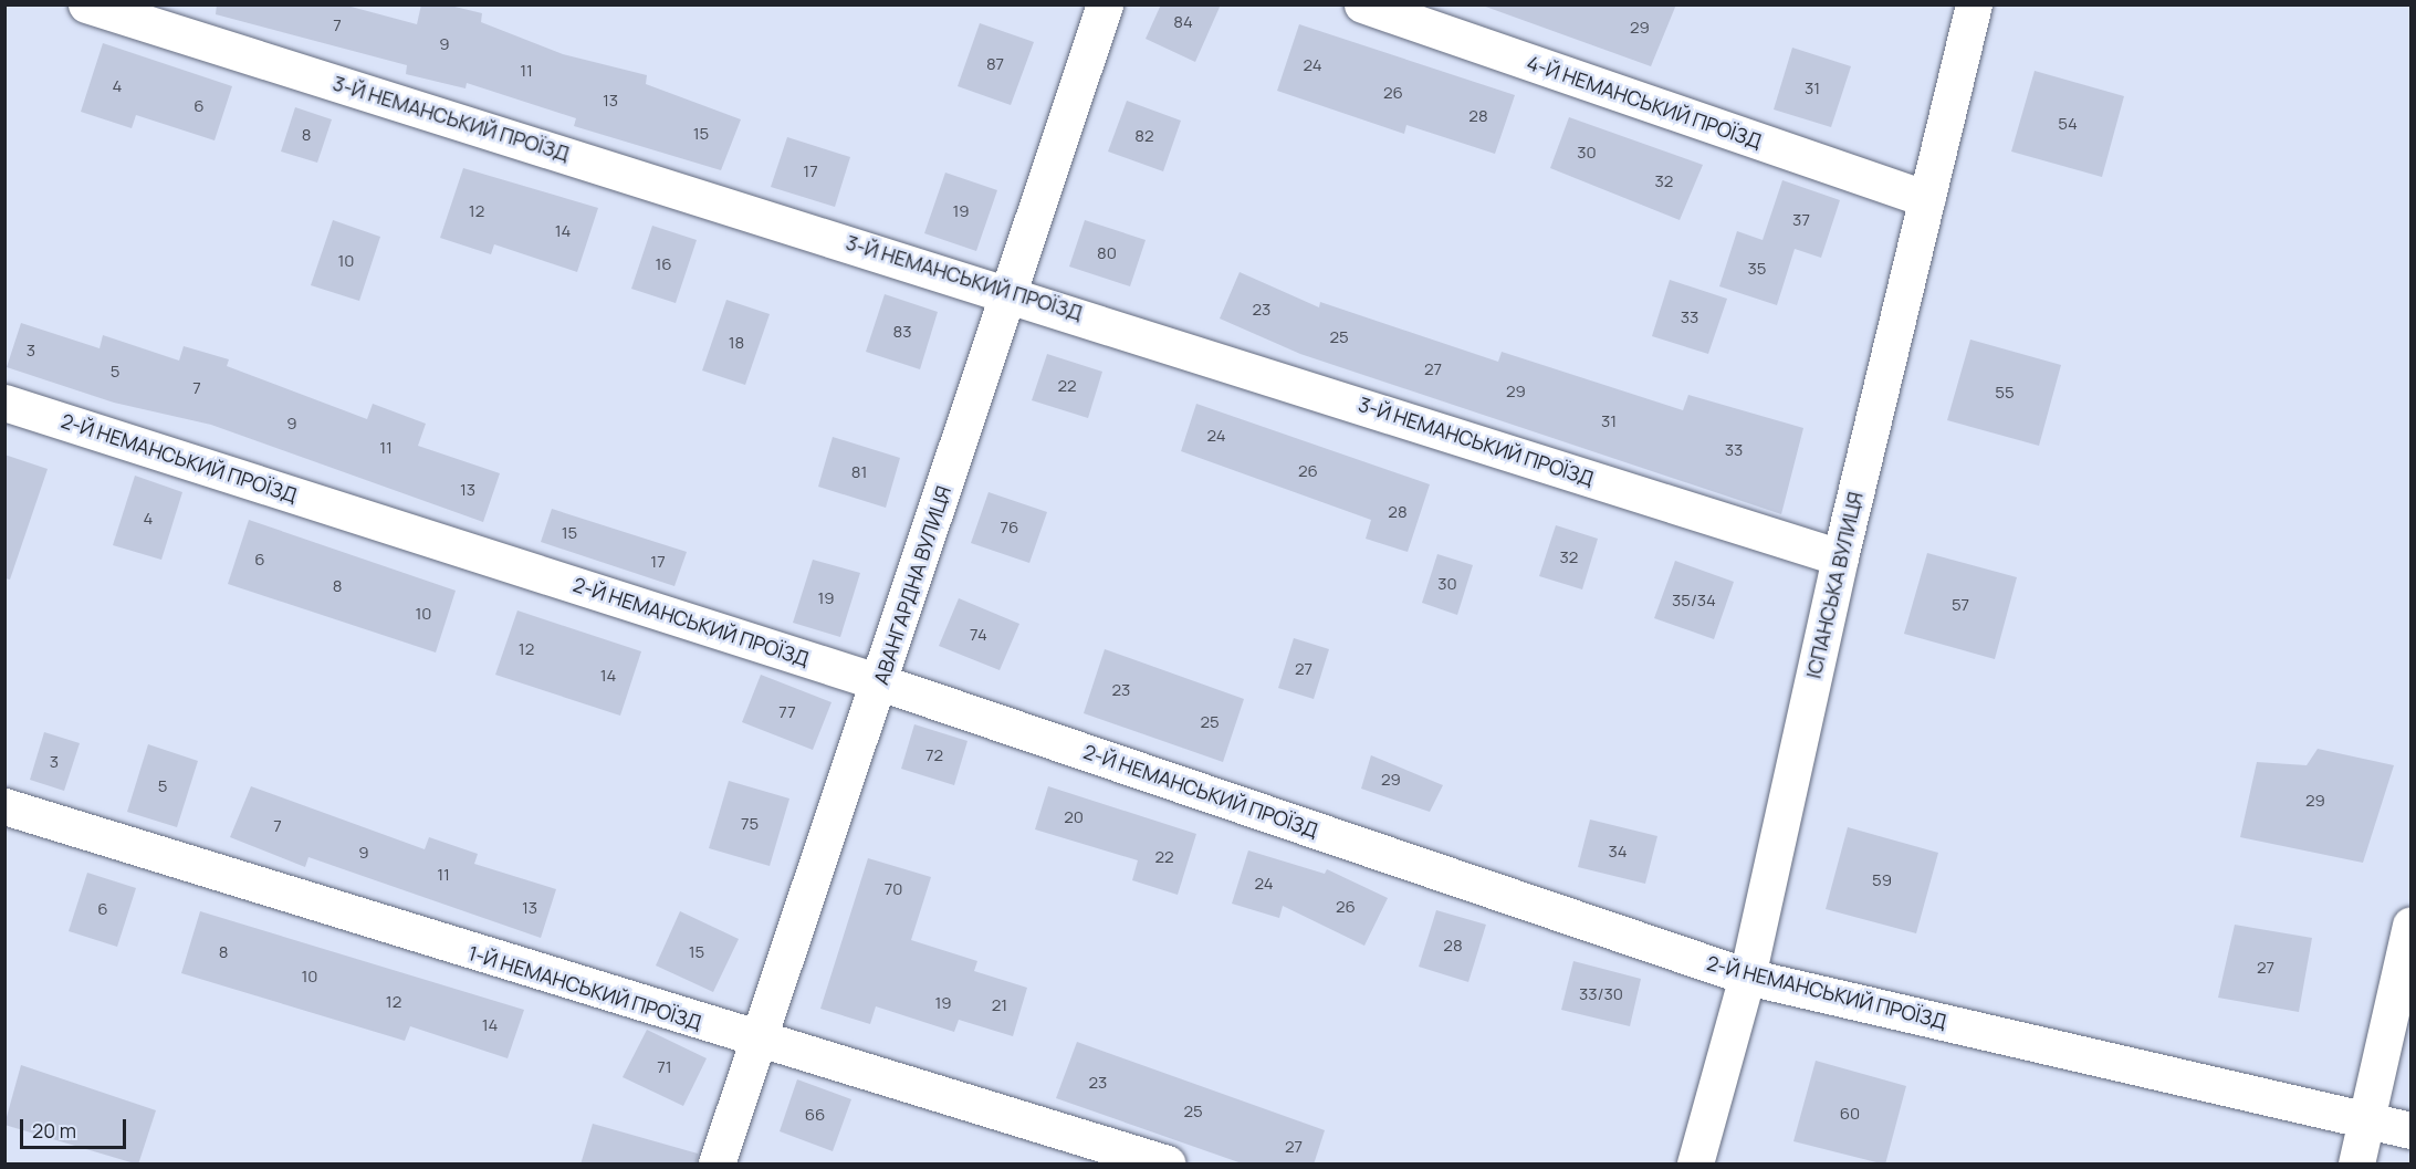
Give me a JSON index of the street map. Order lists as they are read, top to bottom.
{
  "streets": {
    "street": [
      "4-Й НЕМАНСЬКИЙ ПРОЇЗД",
      "3-Й НЕМАНСЬКИЙ ПРОЇЗД",
      "2-Й НЕМАНСЬКИЙ ПРОЇЗД",
      "АВАНГАРДНА ВУЛИЦЯ",
      "ІСПАНСЬКА ВУЛИЦЯ",
      "1-Й НЕМАНСЬКИЙ ПРОЇЗД"
    ]
  },
  "crossings": [
    ["4-Й НЕМАНСЬКИЙ ПРОЇЗД", "ІСПАНСЬКА ВУЛИЦЯ"],
    ["3-Й НЕМАНСЬКИЙ ПРОЇЗД", "АВАНГАРДНА ВУЛИЦЯ"],
    ["3-Й НЕМАНСЬКИЙ ПРОЇЗД", "ІСПАНСЬКА ВУЛИЦЯ"],
    ["2-Й НЕМАНСЬКИЙ ПРОЇЗД", "АВАНГАРДНА ВУЛИЦЯ"],
    ["2-Й НЕМАНСЬКИЙ ПРОЇЗД", "ІСПАНСЬКА ВУЛИЦЯ"],
    ["АВАНГАРДНА ВУЛИЦЯ", "1-Й НЕМАНСЬКИЙ ПРОЇЗД"]
  ],
  "house_numbers": [
    "84",
    "7",
    "29",
    "9",
    "87",
    "24",
    "11",
    "4",
    "31",
    "26",
    "13",
    "6",
    "28",
    "54",
    "15",
    "8",
    "82",
    "30",
    "17",
    "32",
    "12",
    "19",
    "37",
    "14",
    "80",
    "10",
    "16",
    "35",
    "23",
    "33",
    "83",
    "25",
    "18",
    "3",
    "27",
    "5",
    "22",
    "7",
    "29",
    "55",
    "31",
    "9",
    "24",
    "11",
    "33",
    "26",
    "81",
    "13",
    "28",
    "4",
    "76",
    "15",
    "32",
    "6",
    "17",
    "30",
    "8",
    "19",
    "35/34",
    "57",
    "10",
    "74",
    "12",
    "27",
    "14",
    "23",
    "77",
    "25",
    "72",
    "3",
    "29",
    "5",
    "29",
    "20",
    "75",
    "7",
    "34",
    "9",
    "22",
    "11",
    "59",
    "24",
    "70",
    "26",
    "13",
    "6",
    "28",
    "8",
    "15",
    "27",
    "10",
    "33/30",
    "12",
    "19",
    "21",
    "14",
    "71",
    "23",
    "25",
    "60",
    "66",
    "27"
  ],
  "scale_bar": "20 m"
}
